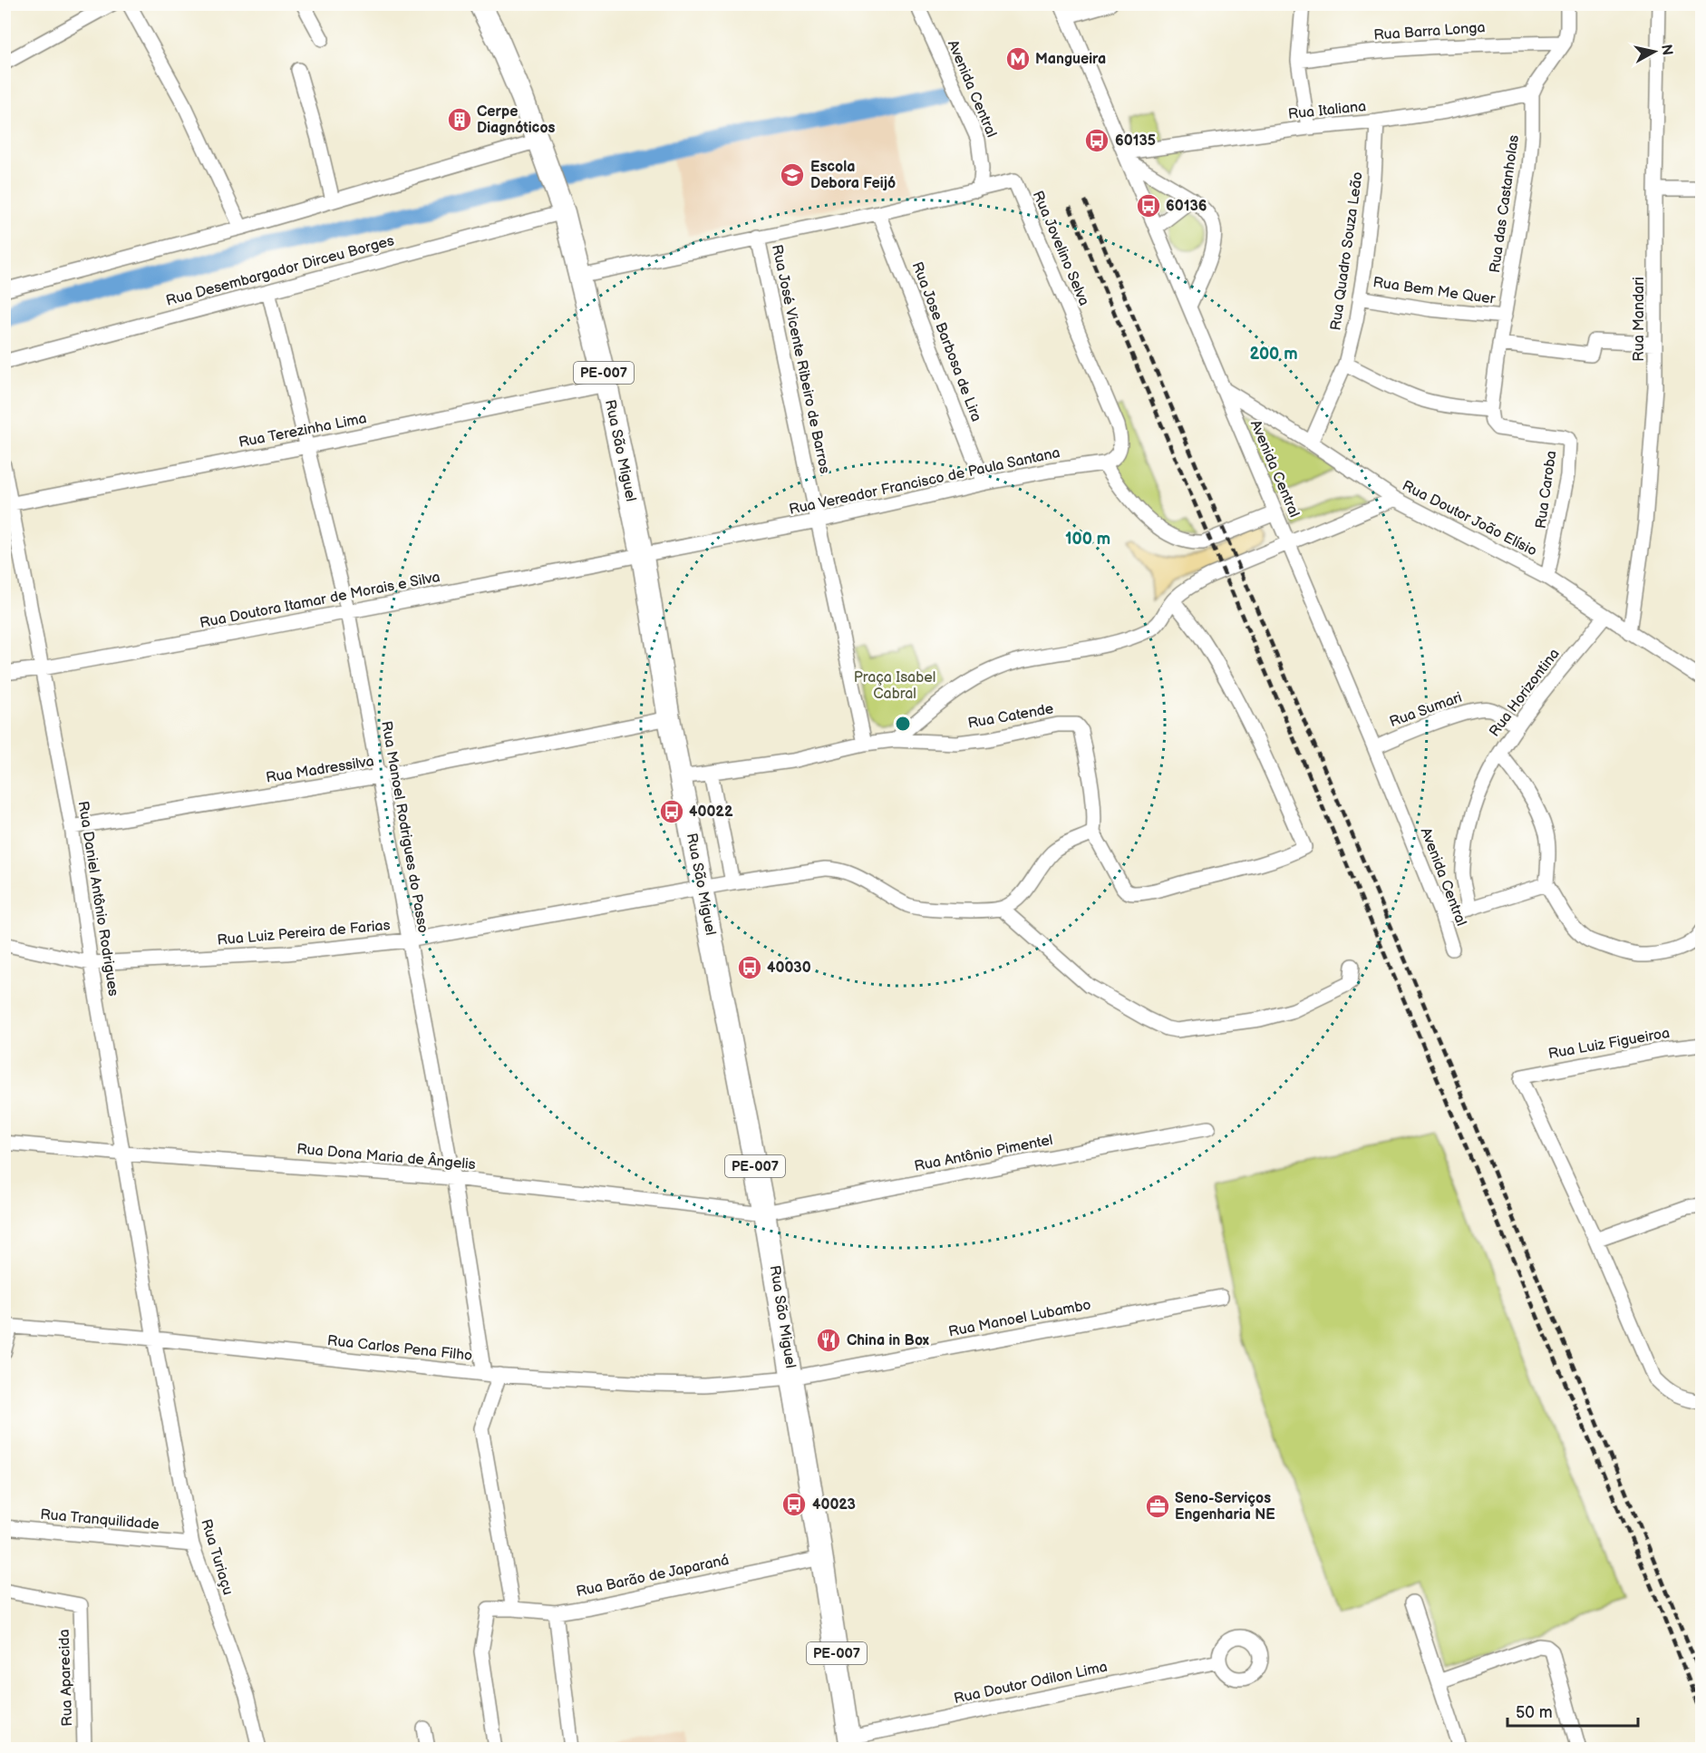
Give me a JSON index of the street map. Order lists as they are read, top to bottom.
{
  "streets": {
    "main road": ["PE-007", "Rua São Miguel"],
    "street": [
      "Rua Barra Longa",
      "Avenida Central",
      "Rua Italiana",
      "Rua das Castanholas",
      "Rua Jovelino Selva",
      "Rua Quadro Souza Leão",
      "Rua Desembargador Dirceu Borges",
      "Rua Bem Me Quer",
      "Rua Mandari",
      "Rua Jose Barbosa de Lira",
      "Rua José Vicente Ribeiro de Barros",
      "Rua Terezinha Lima",
      "Rua Vereador Francisco de Paula Santana",
      "Rua Caroba",
      "Rua Doutor João Elísio",
      "Rua Doutora Itamar de Morais e Silva",
      "Rua Horizontina",
      "Rua Sumari",
      "Rua Catende",
      "Rua Madressilva",
      "Rua Manoel Rodrigues do Passo",
      "Rua Daniel Antônio Rodrigues",
      "Rua Luiz Pereira de Farias",
      "Rua Luiz Figueiroa",
      "Rua Antônio Pimentel",
      "Rua Dona Maria de Ângelis",
      "Rua Manoel Lubambo",
      "Rua Carlos Pena Filho",
      "Rua Tranquilidade",
      "Rua Turiaçu",
      "Rua Barão de Japaraná",
      "Rua Aparecida",
      "Rua Doutor Odilon Lima"
    ]
  },
  "crossings": [
    ["Avenida Central", "Rua Italiana"],
    ["Avenida Central", "Rua Jovelino Selva"],
    ["Avenida Central", "Rua Doutor João Elísio"],
    ["Avenida Central", "Rua Sumari"],
    ["Rua Italiana", "Rua das Castanholas"],
    ["Rua Italiana", "Rua Quadro Souza Leão"],
    ["Rua das Castanholas", "Rua Bem Me Quer"],
    ["Rua das Castanholas", "Rua Caroba"],
    ["Rua Jovelino Selva", "Rua Jose Barbosa de Lira"],
    ["Rua Jovelino Selva", "Rua José Vicente Ribeiro de Barros"],
    ["Rua Jovelino Selva", "Rua São Miguel"],
    ["Rua Jovelino Selva", "Rua Vereador Francisco de Paula Santana"],
    ["Rua Quadro Souza Leão", "Rua Bem Me Quer"],
    ["Rua Quadro Souza Leão", "Rua Doutor João Elísio"],
    ["Rua Desembargador Dirceu Borges", "Rua São Miguel"],
    ["Rua Desembargador Dirceu Borges", "Rua Manoel Rodrigues do Passo"],
    ["Rua Mandari", "Rua Doutor João Elísio"],
    ["Rua Jose Barbosa de Lira", "Rua Vereador Francisco de Paula Santana"],
    ["Rua José Vicente Ribeiro de Barros", "Rua Vereador Francisco de Paula Santana"],
    ["Rua José Vicente Ribeiro de Barros", "Rua Catende"],
    ["Rua Terezinha Lima", "Rua São Miguel"],
    ["Rua Terezinha Lima", "Rua Manoel Rodrigues do Passo"],
    ["Rua Terezinha Lima", "Rua Daniel Antônio Rodrigues"],
    ["Rua São Miguel", "Rua Vereador Francisco de Paula Santana"],
    ["Rua São Miguel", "Rua Doutora Itamar de Morais e Silva"],
    ["Rua São Miguel", "Rua Catende"],
    ["Rua São Miguel", "Rua Madressilva"],
    ["Rua São Miguel", "Rua Luiz Pereira de Farias"],
    ["Rua São Miguel", "Rua Antônio Pimentel"],
    ["Rua São Miguel", "Rua Dona Maria de Ângelis"],
    ["Rua São Miguel", "Rua Manoel Lubambo"],
    ["Rua São Miguel", "Rua Carlos Pena Filho"],
    ["Rua São Miguel", "Rua Barão de Japaraná"],
    ["Rua São Miguel", "Rua Doutor Odilon Lima"],
    ["Rua Vereador Francisco de Paula Santana", "Rua Doutora Itamar de Morais e Silva"],
    ["Rua Caroba", "Rua Doutor João Elísio"],
    ["Rua Doutor João Elísio", "Rua Horizontina"],
    ["Rua Doutora Itamar de Morais e Silva", "Rua Manoel Rodrigues do Passo"],
    ["Rua Doutora Itamar de Morais e Silva", "Rua Daniel Antônio Rodrigues"],
    ["Rua Horizontina", "Rua Sumari"],
    ["Rua Madressilva", "Rua Manoel Rodrigues do Passo"],
    ["Rua Madressilva", "Rua Daniel Antônio Rodrigues"],
    ["Rua Manoel Rodrigues do Passo", "Rua Luiz Pereira de Farias"],
    ["Rua Manoel Rodrigues do Passo", "Rua Dona Maria de Ângelis"],
    ["Rua Manoel Rodrigues do Passo", "Rua Carlos Pena Filho"],
    ["Rua Daniel Antônio Rodrigues", "Rua Luiz Pereira de Farias"],
    ["Rua Daniel Antônio Rodrigues", "Rua Dona Maria de Ângelis"],
    ["Rua Daniel Antônio Rodrigues", "Rua Carlos Pena Filho"],
    ["Rua Daniel Antônio Rodrigues", "Rua Turiaçu"],
    ["Rua Antônio Pimentel", "Rua Dona Maria de Ângelis"],
    ["Rua Manoel Lubambo", "Rua Carlos Pena Filho"],
    ["Rua Carlos Pena Filho", "Rua Turiaçu"],
    ["Rua Tranquilidade", "Rua Turiaçu"]
  ],
  "parks": ["Praça Isabel Cabral"],
  "places": {
    "metro station": ["Mangueira"],
    "building": ["Cerpe Diagnóticos"],
    "bus stop": [
      "60135",
      "60136",
      "40022",
      "40030",
      "40023"
    ],
    "school or university": ["Escola Debora Feijó"],
    "restaurant": ["China in Box"],
    "office": ["Seno-Serviços Engenharia NE"]
  },
  "scale_bar": "50 m",
  "north": "right",
  "rings": ["200 m", "100 m"]
}
